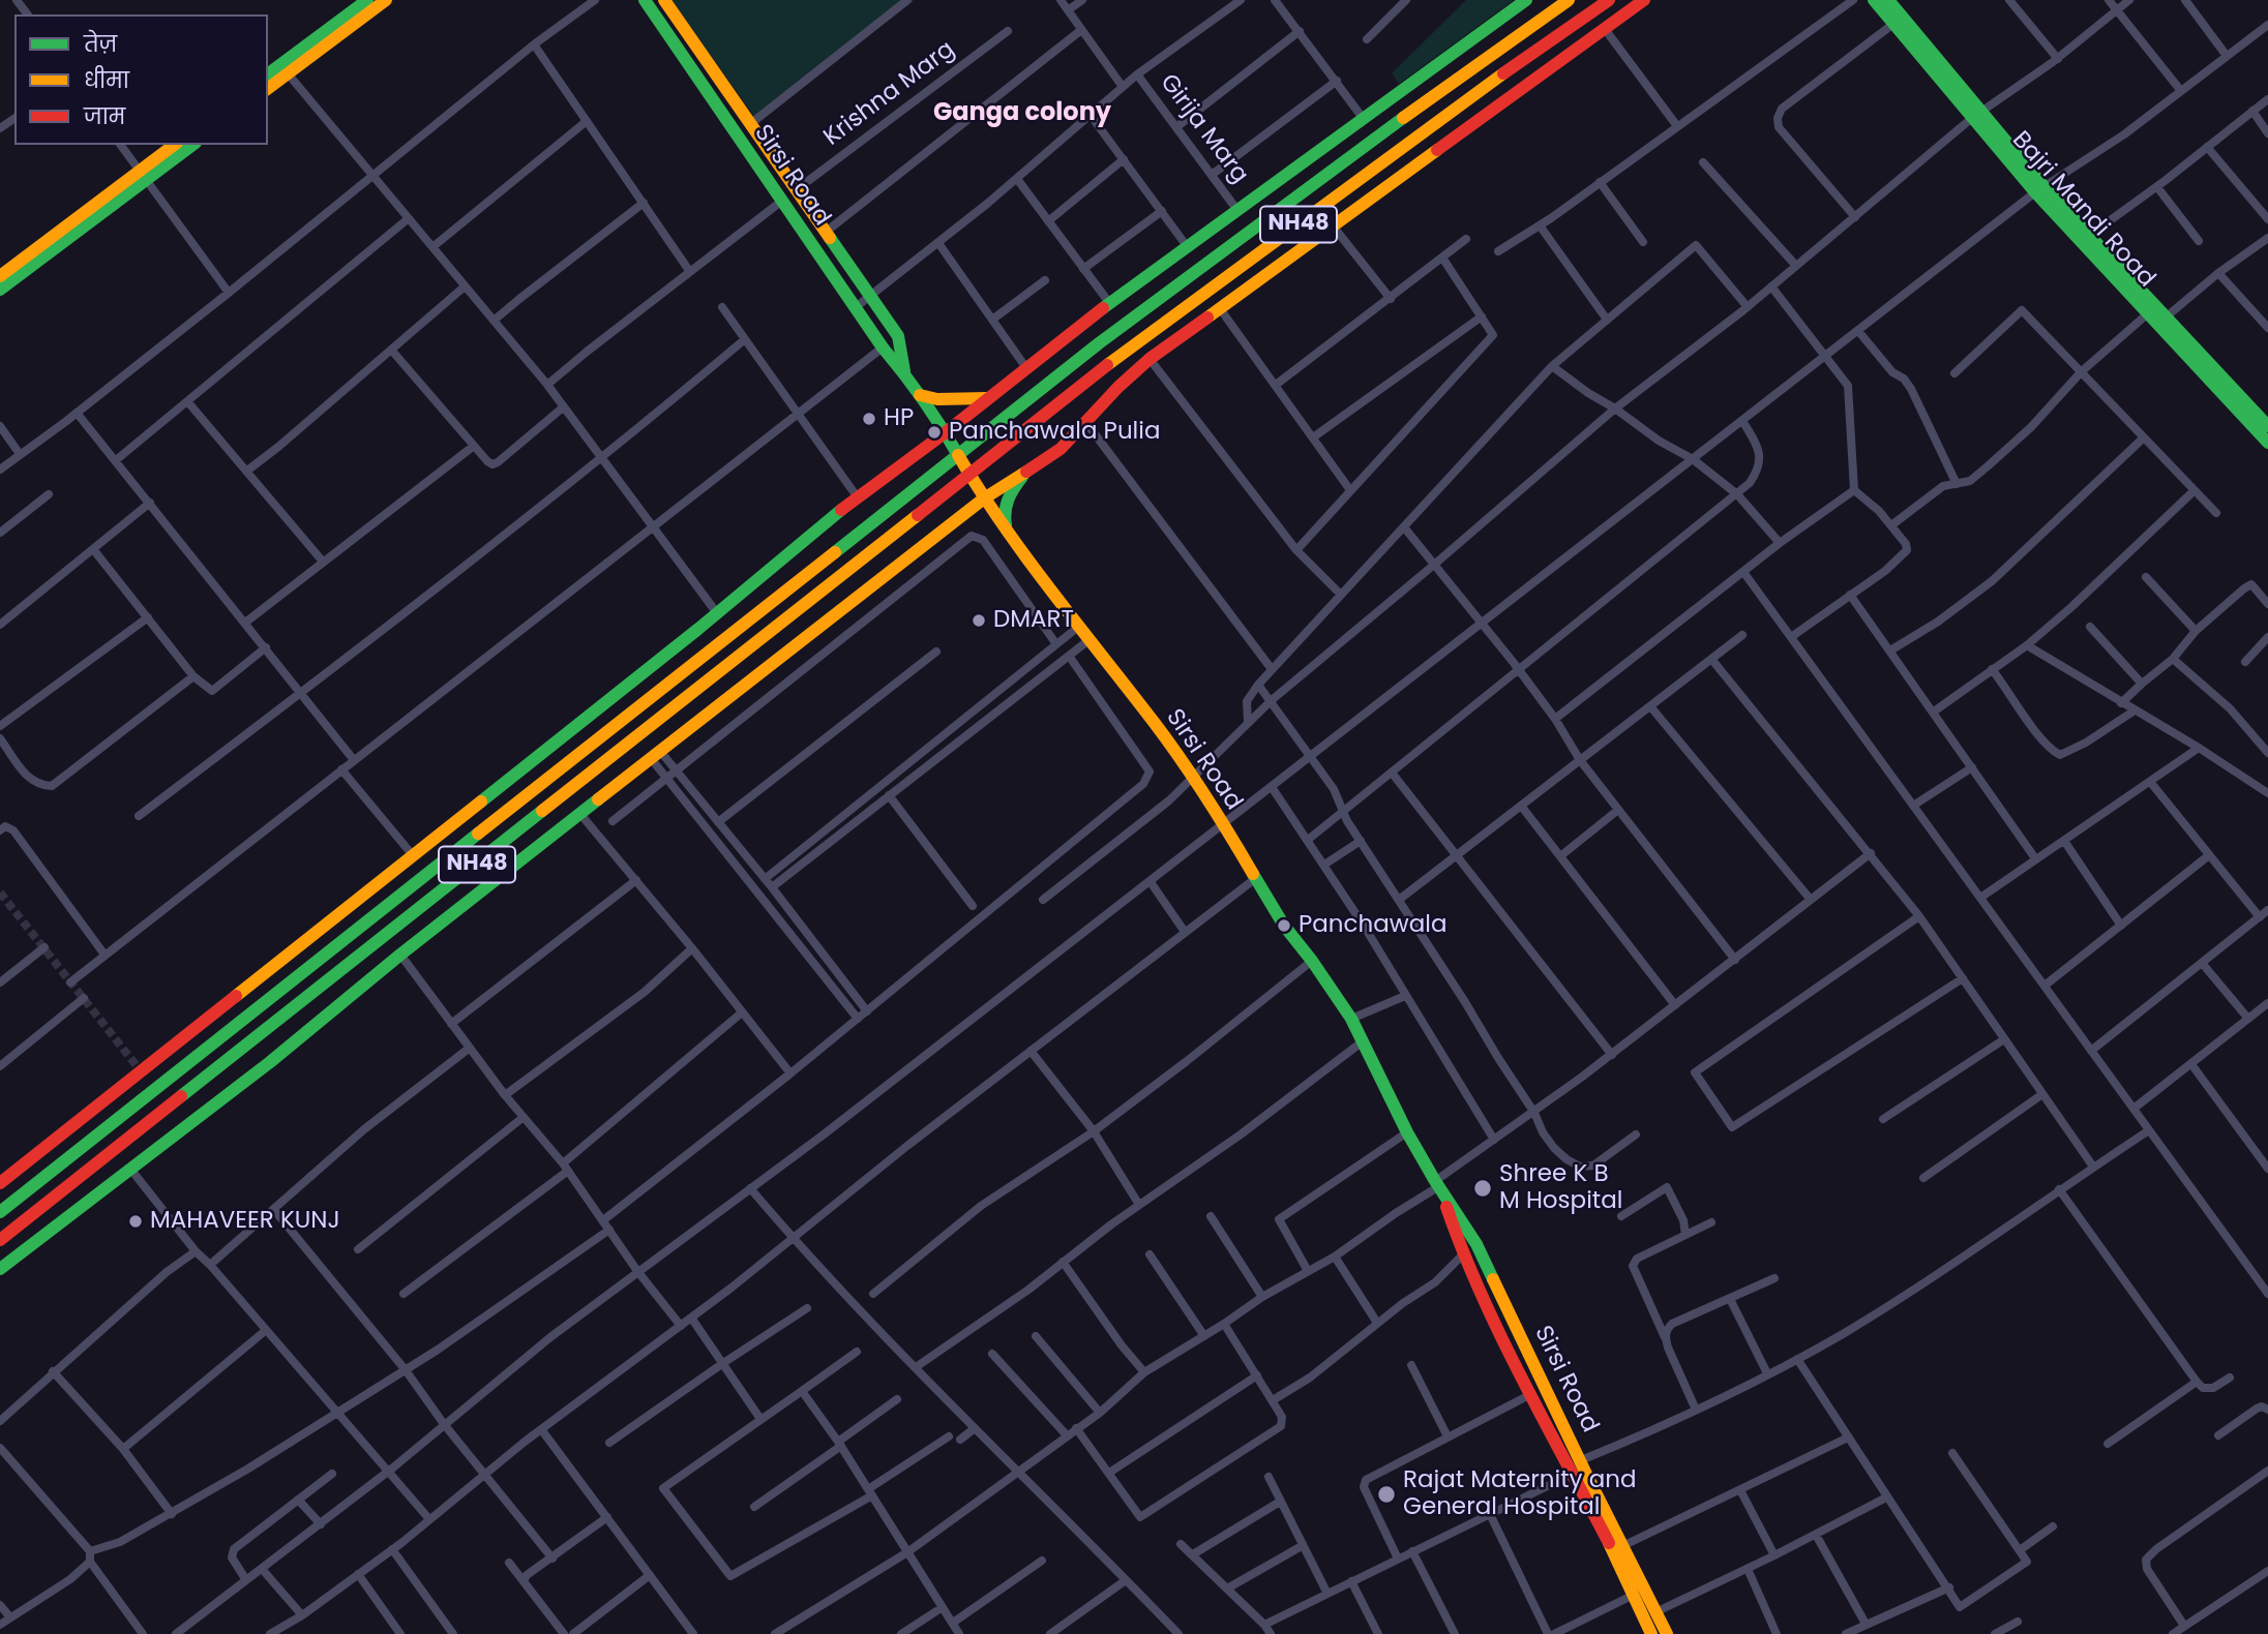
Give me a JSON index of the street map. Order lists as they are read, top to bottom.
{
  "streets": {
    "main road": ["Sirsi Road", "Bajri Mandi Road", "NH48"],
    "street": ["Krishna Marg", "Girija Marg"]
  },
  "crossings": [
    ["Krishna Marg", "Sirsi Road"]
  ],
  "districts": ["Ganga colony"],
  "places": [
    "HP",
    "Panchawala Pulia",
    "DMART",
    "Panchawala",
    "Shree K B M Hospital",
    "MAHAVEER KUNJ",
    "Rajat Maternity and General Hospital"
  ],
  "legend": ["तेज़", "धीमा", "जाम"]
}
